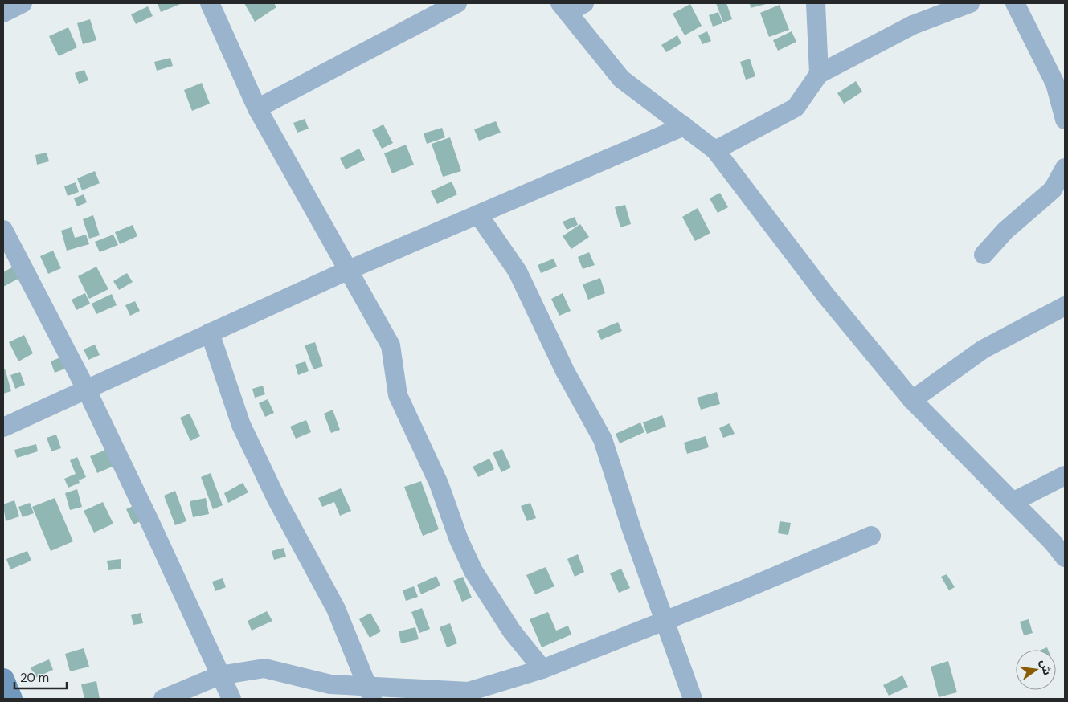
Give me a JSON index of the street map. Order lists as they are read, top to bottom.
{
  "scale_bar": "20 m",
  "north": "right"
}
